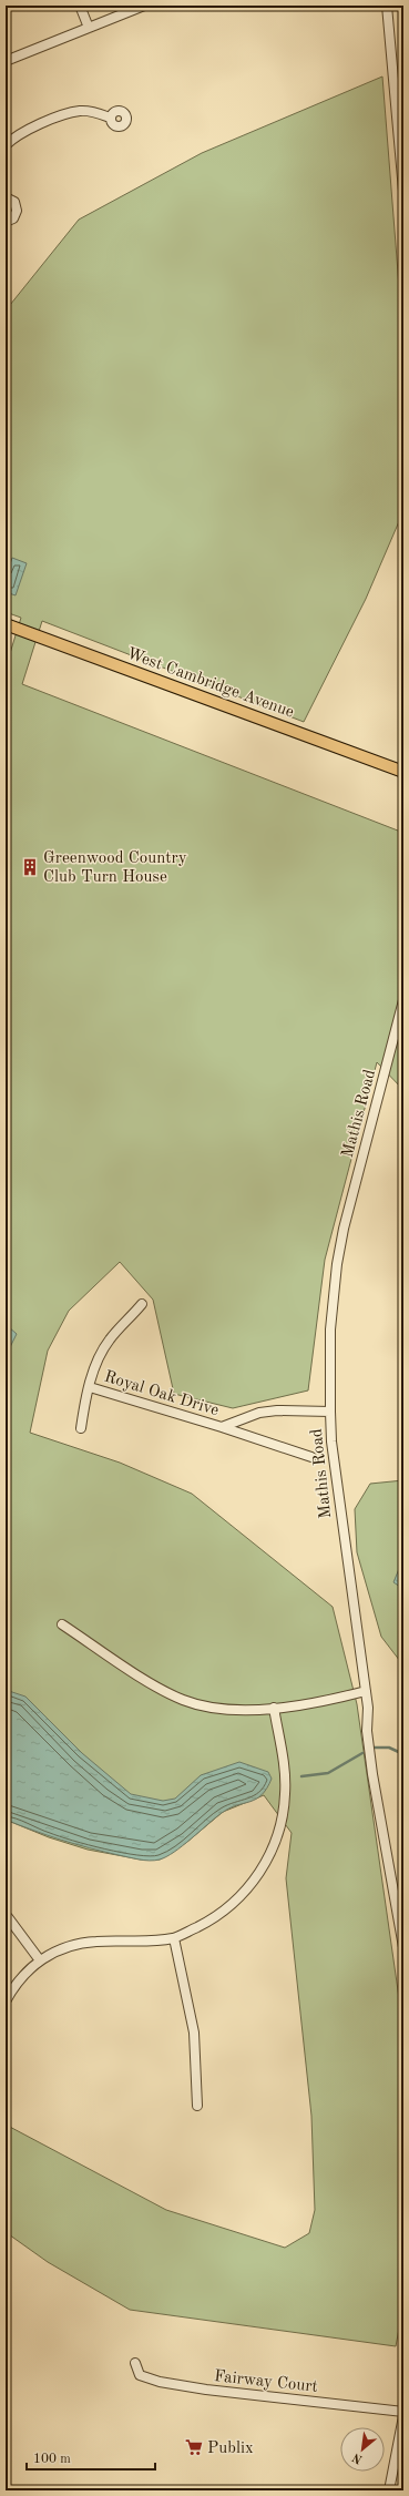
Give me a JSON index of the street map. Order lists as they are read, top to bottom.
{
  "streets": {
    "main road": ["West Cambridge Avenue"],
    "street": ["Mathis Road", "Royal Oak Drive", "Fairway Court"]
  },
  "crossings": [
    ["Mathis Road", "Royal Oak Drive"]
  ],
  "places": {
    "building": ["Greenwood Country Club Turn House"],
    "supermarket": ["Publix"]
  },
  "scale_bar": "100 m",
  "north": "bottom left"
}
